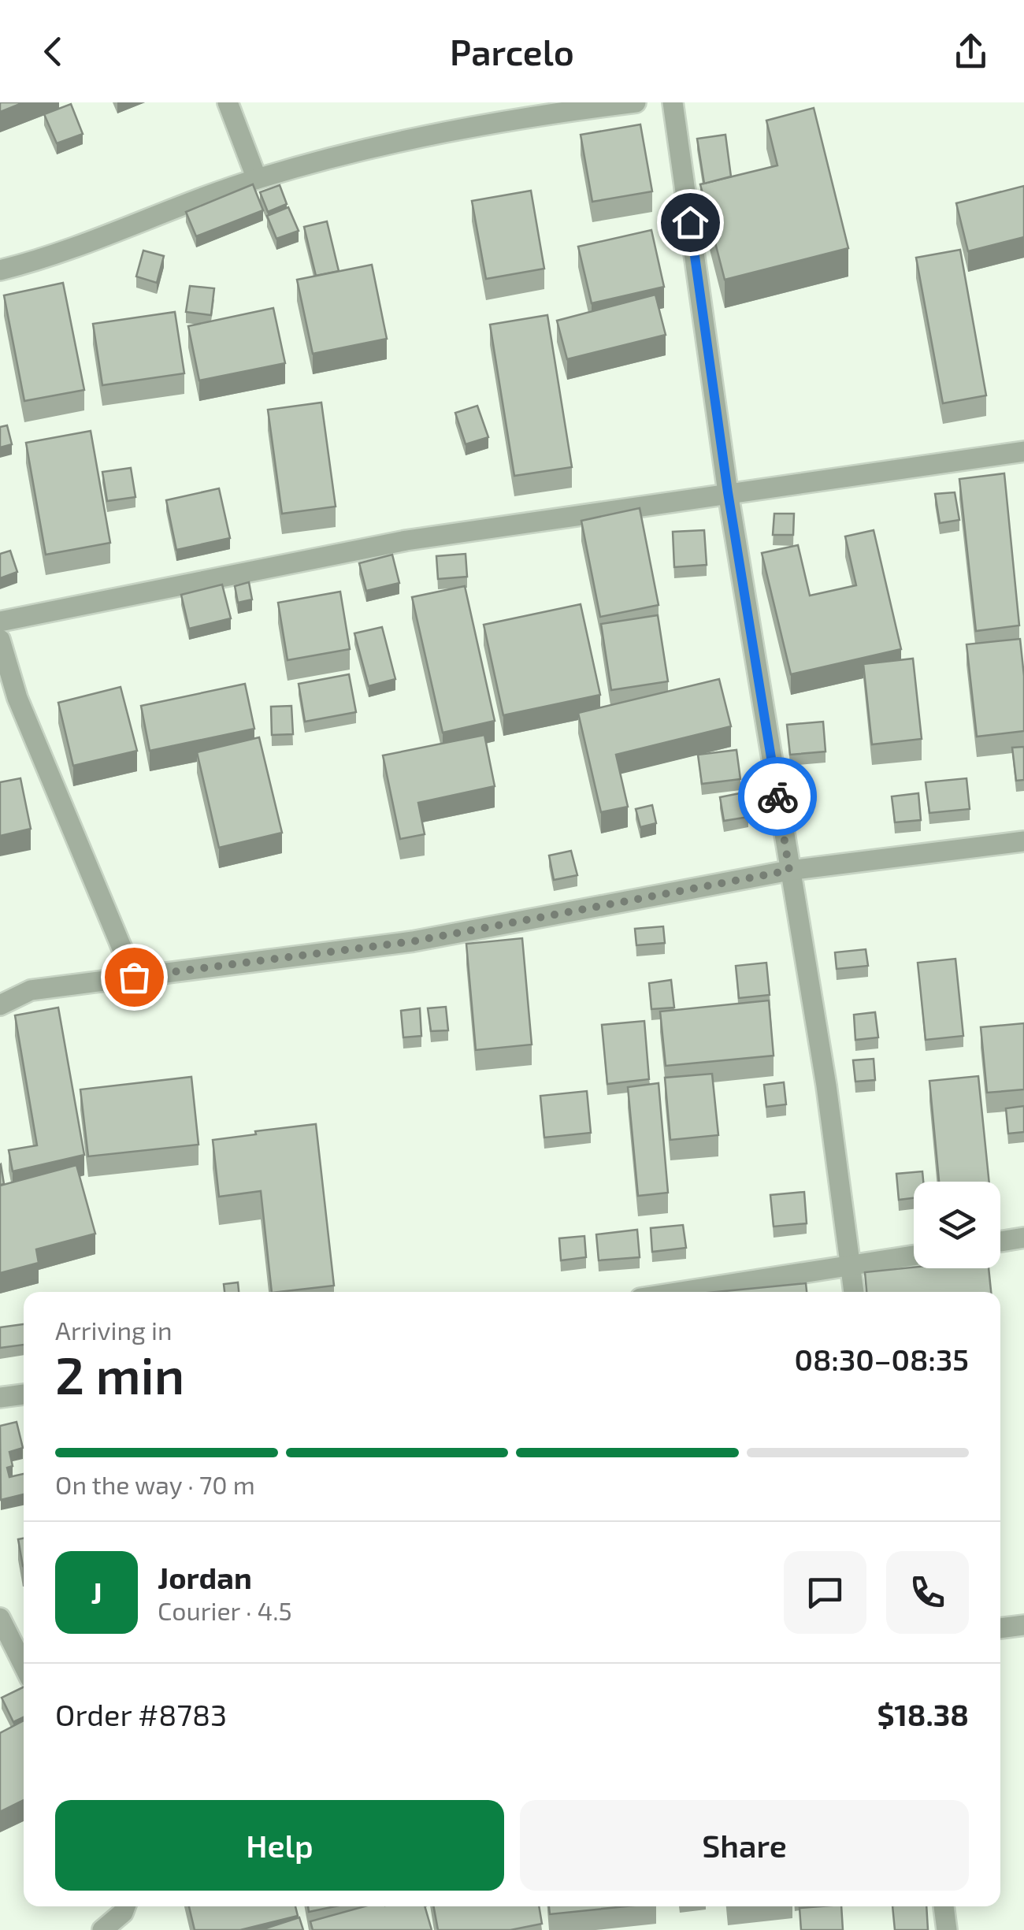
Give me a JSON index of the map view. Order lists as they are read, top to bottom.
{
  "page": {
    "header": "Parcelo",
    "heading": ["2 min", "Arriving in", "08:30–08:35"],
    "panel": [
      "Jordan",
      "Courier · 4.5",
      "Order #8783",
      "$18.38"
    ],
    "bar": "On the way · 70 m",
    "round": "J",
    "buttons": ["Help", "Share"]
  }
}
